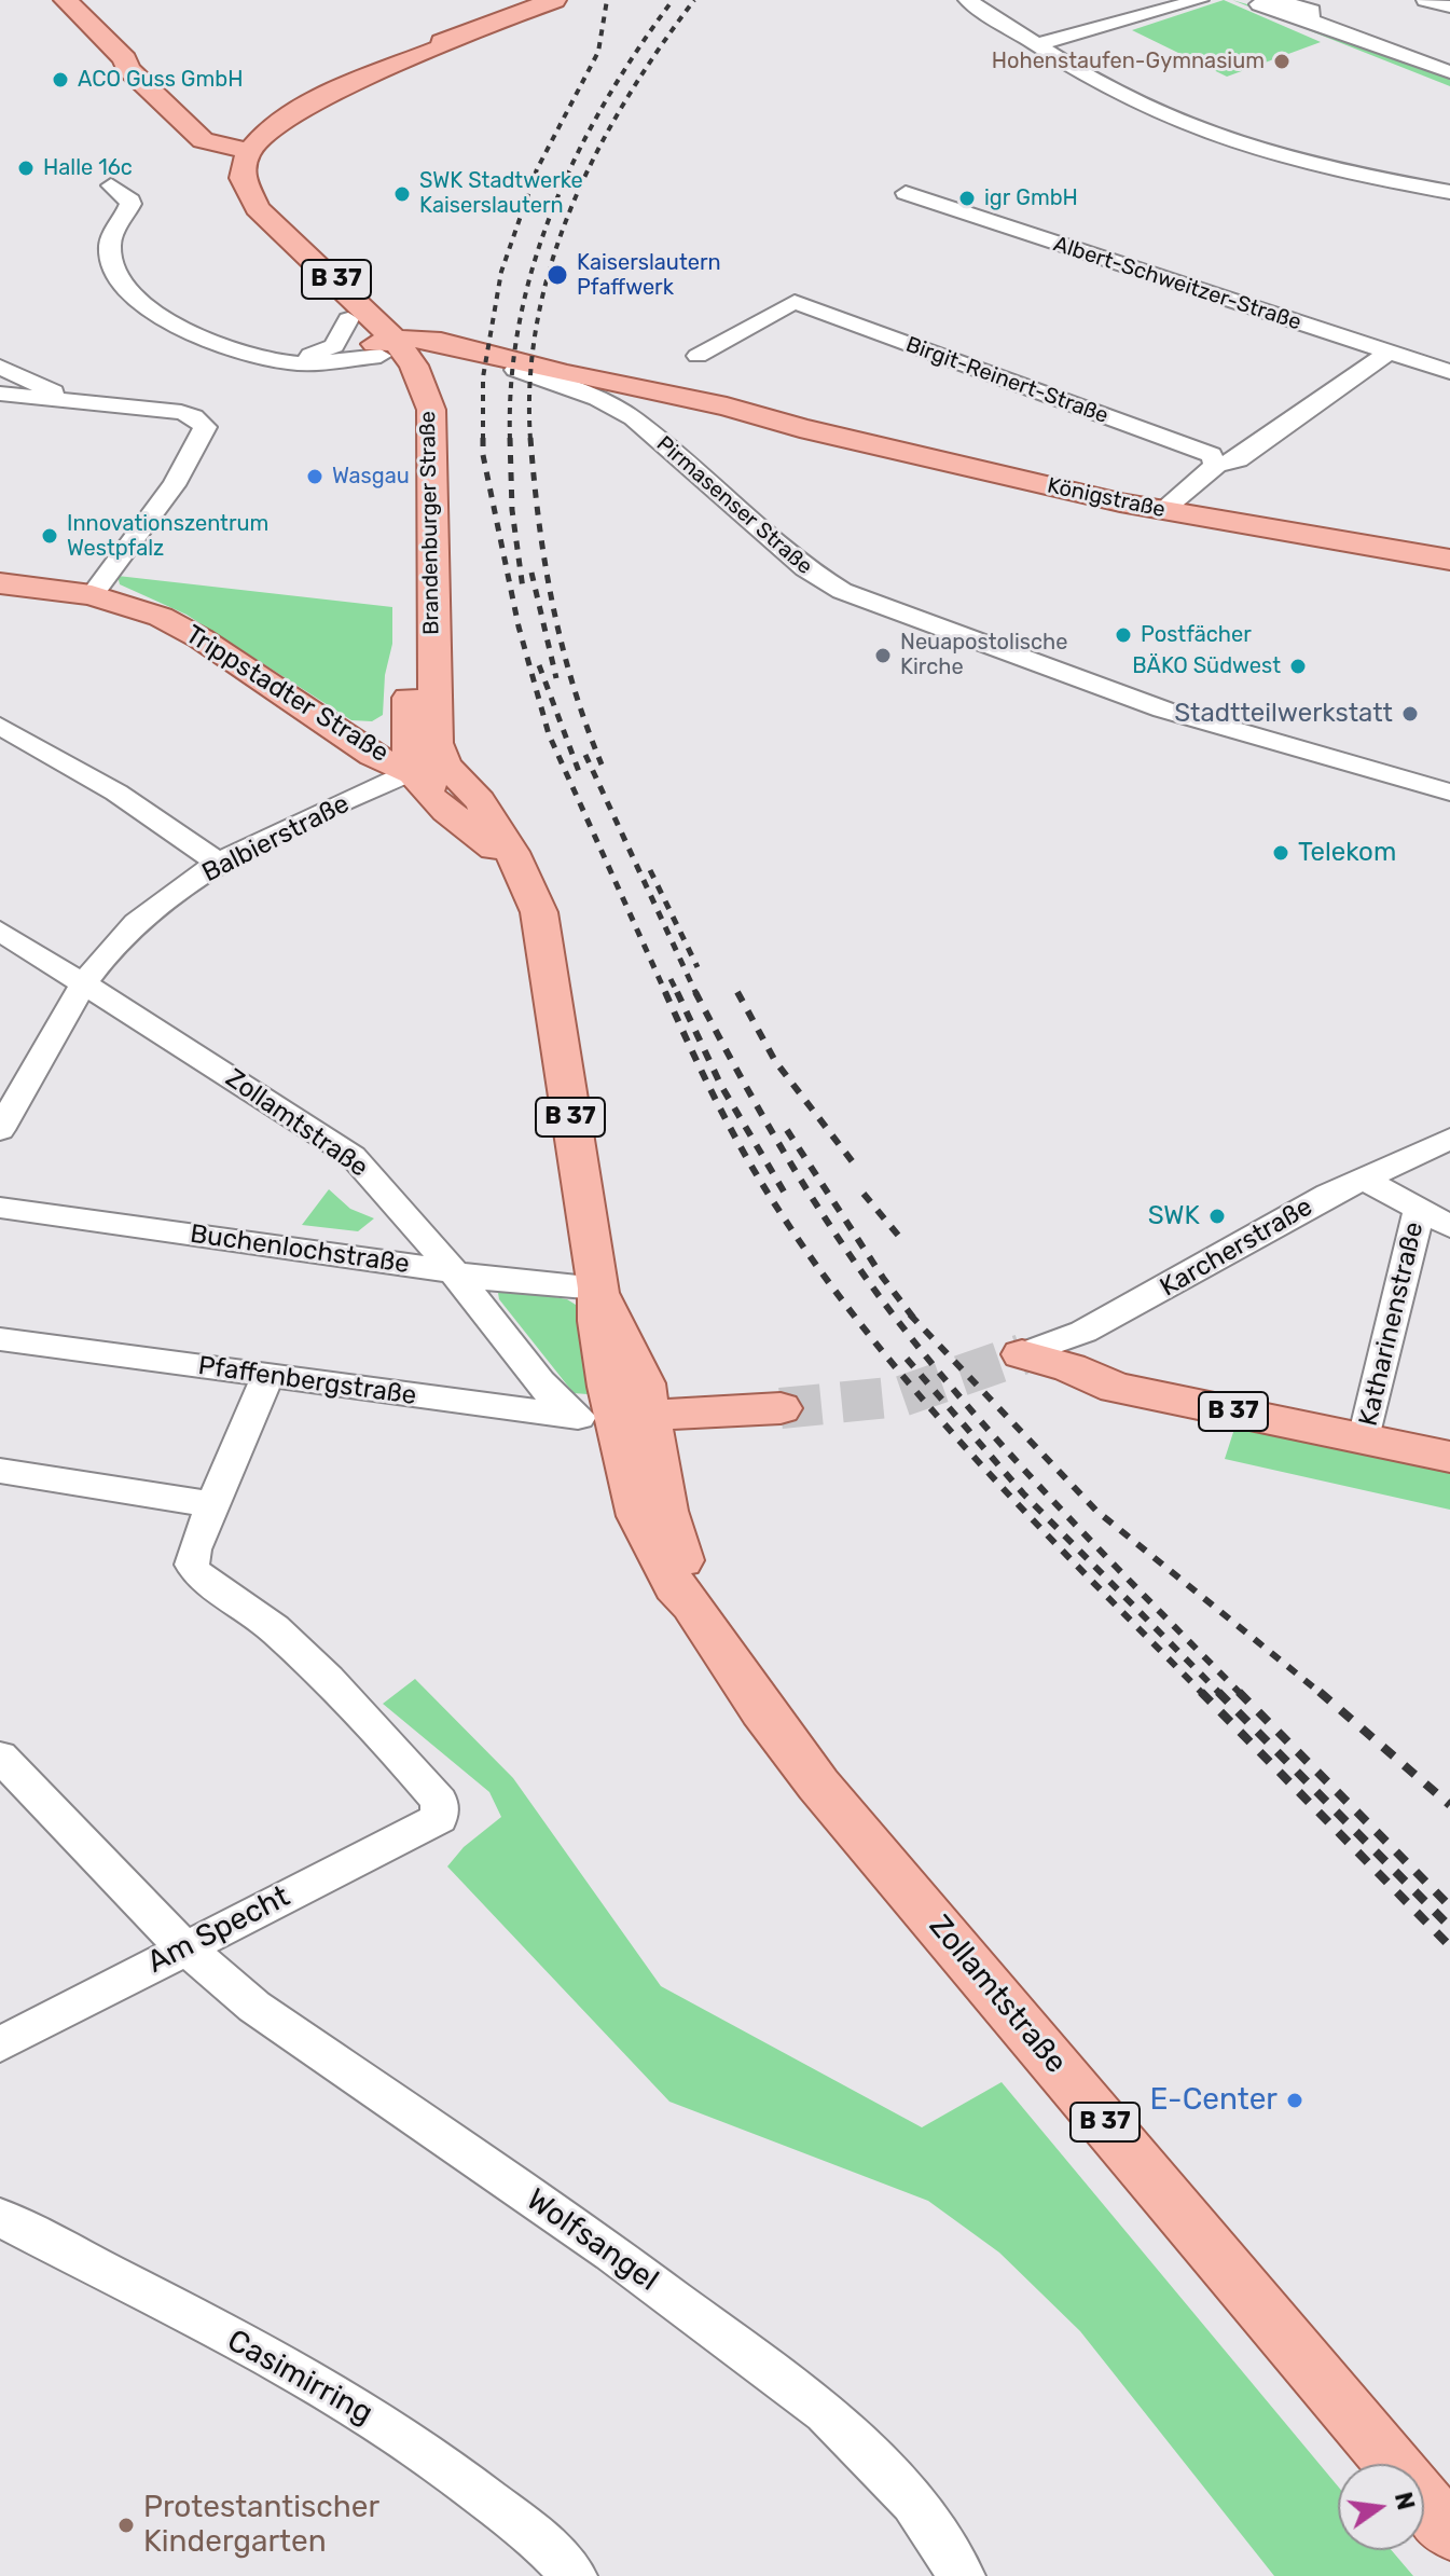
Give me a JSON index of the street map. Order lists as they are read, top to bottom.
{
  "streets": {
    "main road": [
      "B 37",
      "Königstraße",
      "Brandenburger Straße",
      "Trippstadter Straße",
      "Zollamtstraße"
    ],
    "street": [
      "Albert-Schweitzer-Straße",
      "Birgit-Reinert-Straße",
      "Pirmasenser Straße",
      "Balbierstraße",
      "Karcherstraße",
      "Buchenlochstraße",
      "Katharinenstraße",
      "Pfaffenbergstraße",
      "Am Specht",
      "Wolfsangel",
      "Casimirring"
    ]
  },
  "crossings": [
    ["B 37", "Brandenburger Straße"],
    ["B 37", "Trippstadter Straße"],
    ["B 37", "Balbierstraße"],
    ["B 37", "Karcherstraße"],
    ["B 37", "Katharinenstraße"],
    ["Königstraße", "Pirmasenser Straße"],
    ["Königstraße", "Brandenburger Straße"],
    ["Brandenburger Straße", "Trippstadter Straße"],
    ["Brandenburger Straße", "Balbierstraße"],
    ["Trippstadter Straße", "Balbierstraße"],
    ["Trippstadter Straße", "Zollamtstraße"],
    ["Trippstadter Straße", "Buchenlochstraße"],
    ["Trippstadter Straße", "Pfaffenbergstraße"],
    ["Balbierstraße", "Zollamtstraße"],
    ["Zollamtstraße", "Buchenlochstraße"],
    ["Zollamtstraße", "Pfaffenbergstraße"],
    ["Am Specht", "Wolfsangel"]
  ],
  "places": [
    "Hohenstaufen-Gymnasium",
    "ACO Guss GmbH",
    "Halle 16c",
    "SWK Stadtwerke Kaiserslautern",
    "igr GmbH",
    "Kaiserslautern Pfaffwerk",
    "Wasgau",
    "Innovationszentrum Westpfalz",
    "Postfächer",
    "Neuapostolische Kirche",
    "BÄKO Südwest",
    "Stadtteilwerkstatt",
    "Telekom",
    "SWK",
    "E-Center",
    "Protestantischer Kindergarten"
  ],
  "north": "right"
}
